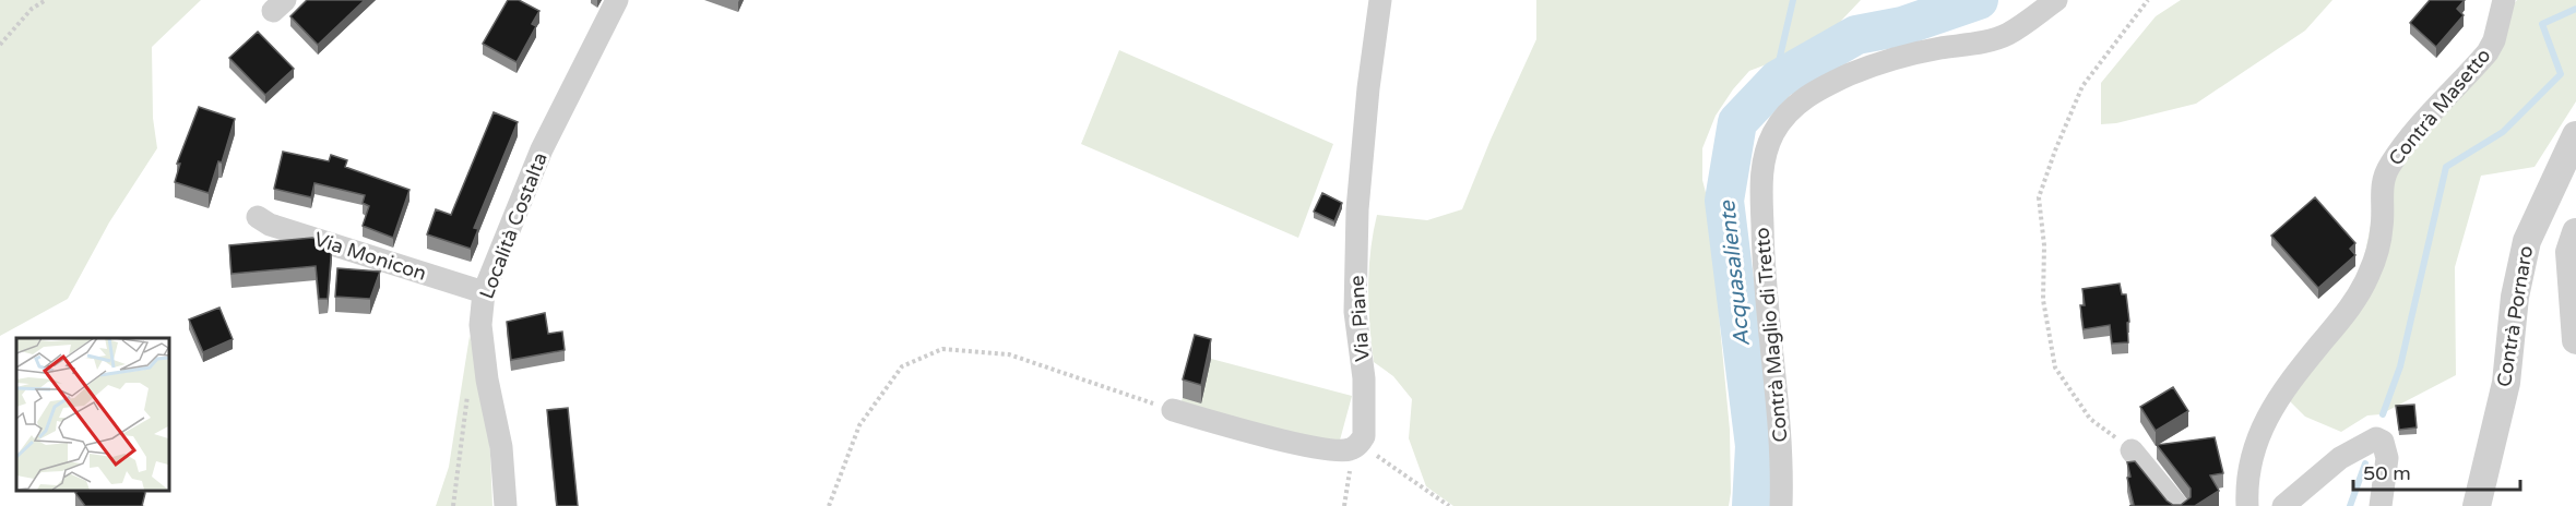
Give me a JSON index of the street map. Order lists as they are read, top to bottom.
{
  "streets": {
    "street": [
      "Contrà Masetto",
      "Località Costalta",
      "Via Monicon",
      "Contrà Pornaro",
      "Via Piane",
      "Contrà Maglio di Tretto"
    ]
  },
  "crossings": [
    ["Località Costalta", "Via Monicon"]
  ],
  "water": ["Acquasaliente"],
  "scale_bar": "50 m"
}
